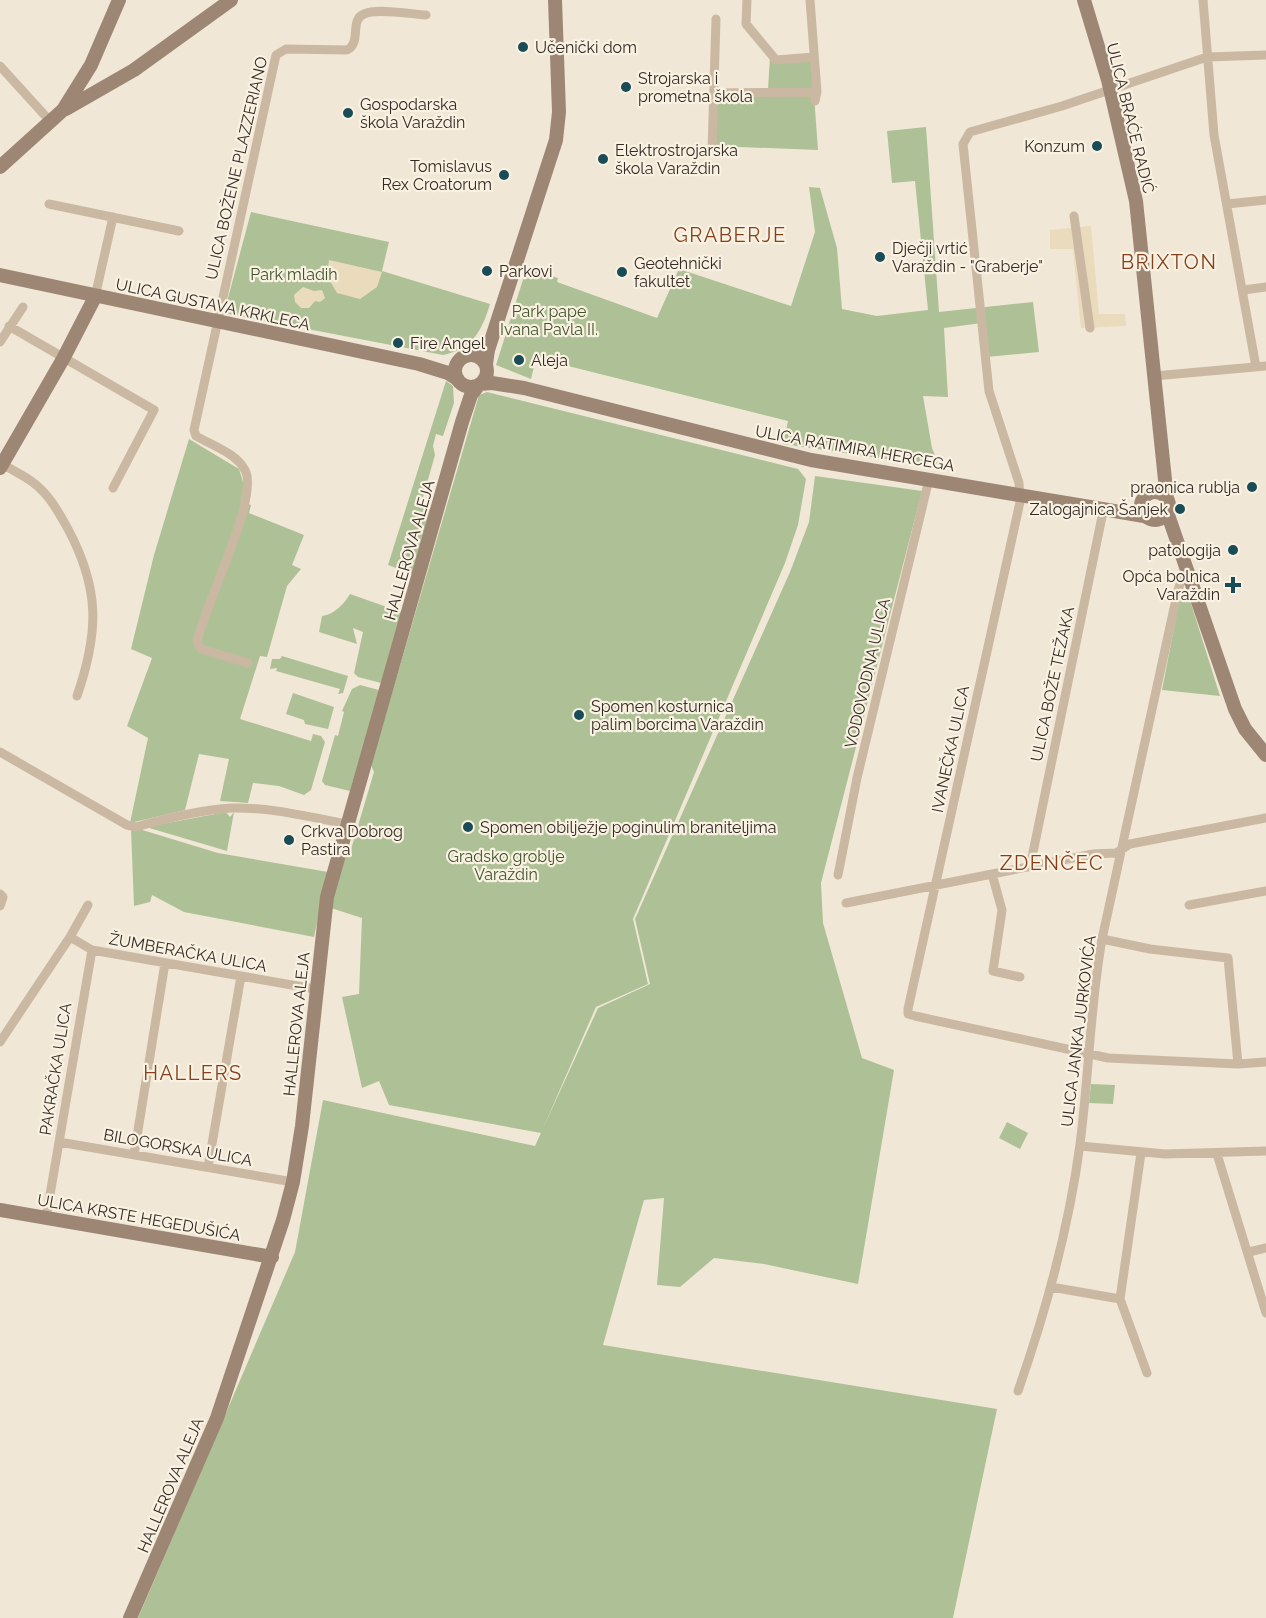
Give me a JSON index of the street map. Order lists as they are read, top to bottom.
{
  "streets": {
    "main road": [
      "ULICA BRAĆE RADIĆ",
      "ULICA GUSTAVA KRKLECA",
      "ULICA RATIMIRA HERCEGA",
      "HALLEROVA ALEJA",
      "ULICA KRSTE HEGEDUŠIĆA"
    ],
    "street": [
      "ULICA BOŽENE PLAZZERIANO",
      "VODOVODNA ULICA",
      "ULICA BOŽE TEŽAKA",
      "IVANEČKA ULICA",
      "ŽUMBERAČKA ULICA",
      "ULICA JANKA JURKOVIĆA",
      "PAKRAČKA ULICA",
      "BILOGORSKA ULICA"
    ]
  },
  "crossings": [
    ["ULICA BRAĆE RADIĆ", "ULICA RATIMIRA HERCEGA"],
    ["ULICA BRAĆE RADIĆ", "ULICA JANKA JURKOVIĆA"],
    ["ULICA BOŽENE PLAZZERIANO", "ULICA GUSTAVA KRKLECA"],
    ["ULICA GUSTAVA KRKLECA", "ULICA RATIMIRA HERCEGA"],
    ["ULICA GUSTAVA KRKLECA", "HALLEROVA ALEJA"],
    ["ULICA RATIMIRA HERCEGA", "HALLEROVA ALEJA"],
    ["ULICA RATIMIRA HERCEGA", "VODOVODNA ULICA"],
    ["ULICA RATIMIRA HERCEGA", "ULICA BOŽE TEŽAKA"],
    ["ULICA RATIMIRA HERCEGA", "IVANEČKA ULICA"],
    ["HALLEROVA ALEJA", "ŽUMBERAČKA ULICA"],
    ["HALLEROVA ALEJA", "BILOGORSKA ULICA"],
    ["HALLEROVA ALEJA", "ULICA KRSTE HEGEDUŠIĆA"],
    ["IVANEČKA ULICA", "ULICA JANKA JURKOVIĆA"],
    ["ŽUMBERAČKA ULICA", "PAKRAČKA ULICA"],
    ["PAKRAČKA ULICA", "BILOGORSKA ULICA"],
    ["PAKRAČKA ULICA", "ULICA KRSTE HEGEDUŠIĆA"]
  ],
  "districts": [
    "GRABERJE",
    "BRIXTON",
    "ZDENČEC",
    "HALLERS"
  ],
  "parks": ["Park mladih", "Park pape Ivana Pavla II.", "Gradsko groblje Varaždin"],
  "places": {
    "other": [
      "Učenički dom",
      "Strojarska i prometna škola",
      "Gospodarska škola Varaždin",
      "Konzum",
      "Elektrostrojarska škola Varaždin",
      "Tomislavus Rex Croatorum",
      "Dječji vrtić Varaždin - \"Graberje\"",
      "Parkovi",
      "Geotehnički fakultet",
      "Fire Angel",
      "Aleja",
      "praonica rublja",
      "Zalogajnica Šanjek",
      "patologija",
      "Spomen kosturnica palim borcima Varaždin",
      "Spomen obilježje poginulim braniteljima",
      "Crkva Dobrog Pastira"
    ],
    "health": ["Opća bolnica Varaždin"]
  }
}
